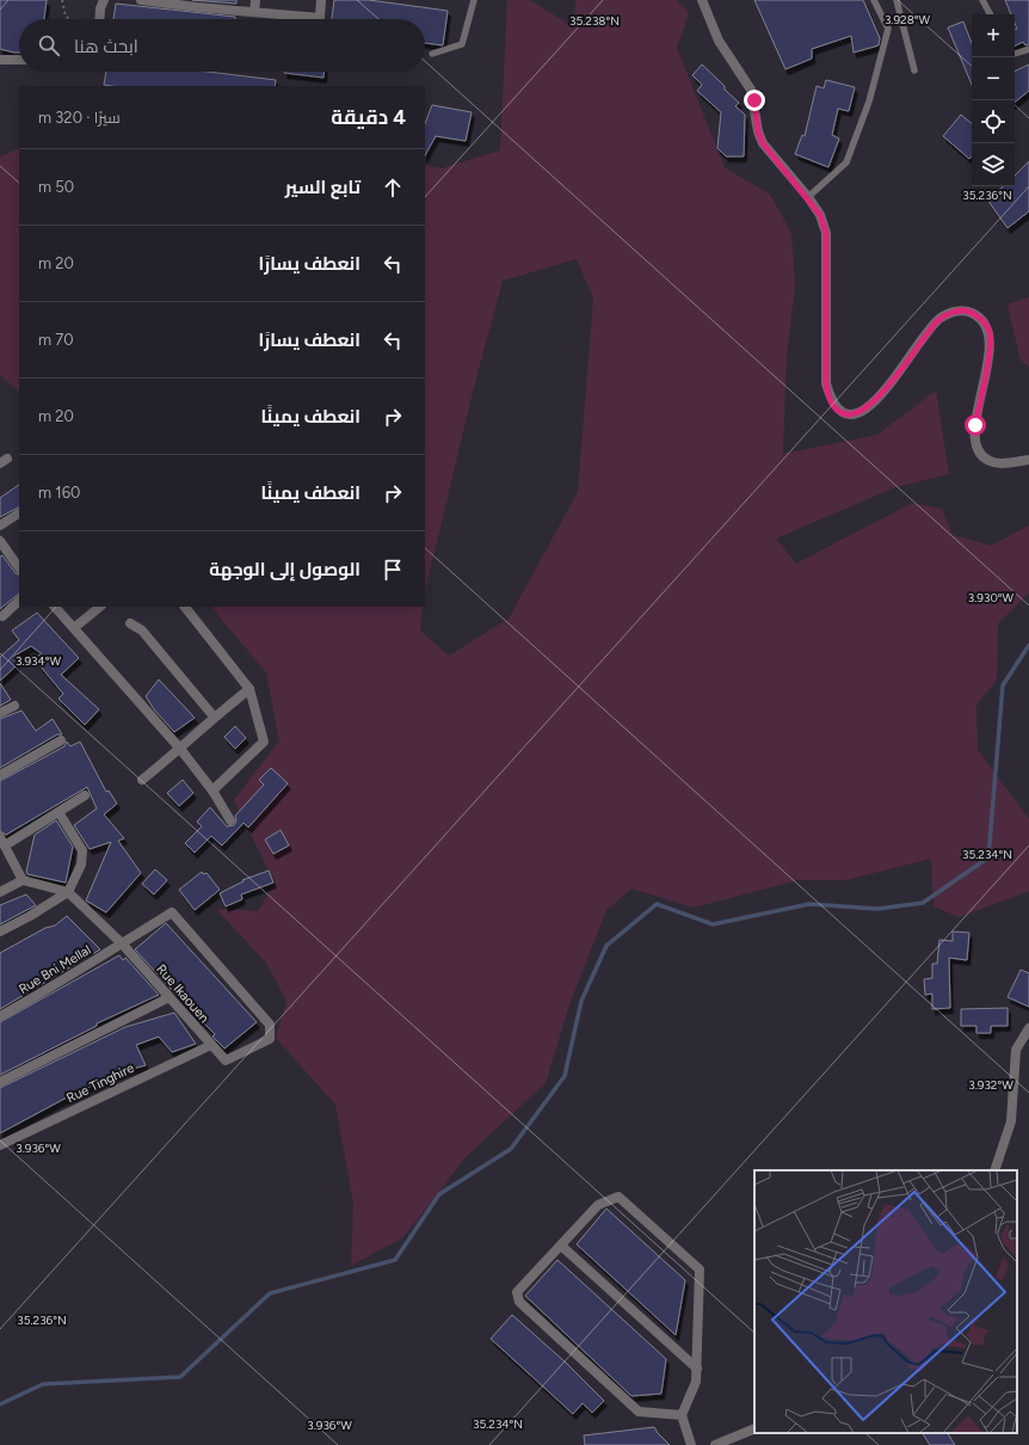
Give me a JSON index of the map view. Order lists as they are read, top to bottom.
{
  "streets": {
    "street": ["Rue Bni Mellal", "Rue Ikaouen", "Rue Tinghire"]
  },
  "crossings": [
    ["Rue Bni Mellal", "Rue Ikaouen"],
    ["Rue Ikaouen", "Rue Tinghire"]
  ],
  "page": {
    "map_buttons": ["+", "−"],
    "search": "ابحث هنا",
    "heading": ["4 دقيقة", "سيرًا · 320 m"],
    "list": [
      ["تابع السير", "50 m"],
      ["انعطف يسارًا", "20 m"],
      ["انعطف يسارًا", "70 m"],
      ["انعطف يمينًا", "20 m"],
      ["انعطف يمينًا", "160 m"],
      "الوصول إلى الوجهة"
    ]
  },
  "coordinates": [
    "3.928°W",
    "35.238°N",
    "35.236°N",
    "3.930°W",
    "3.934°W",
    "35.234°N",
    "3.932°W",
    "3.936°W"
  ]
}
